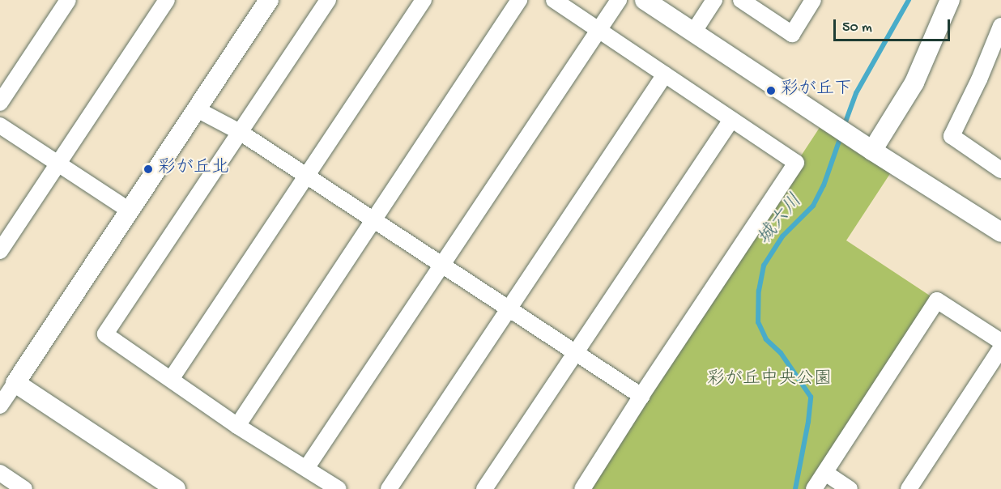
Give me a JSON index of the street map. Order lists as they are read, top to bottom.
{
  "water": ["城六川"],
  "parks": ["彩が丘中央公園"],
  "places": ["彩が丘下", "彩が丘北"],
  "scale_bar": "50 m"
}
